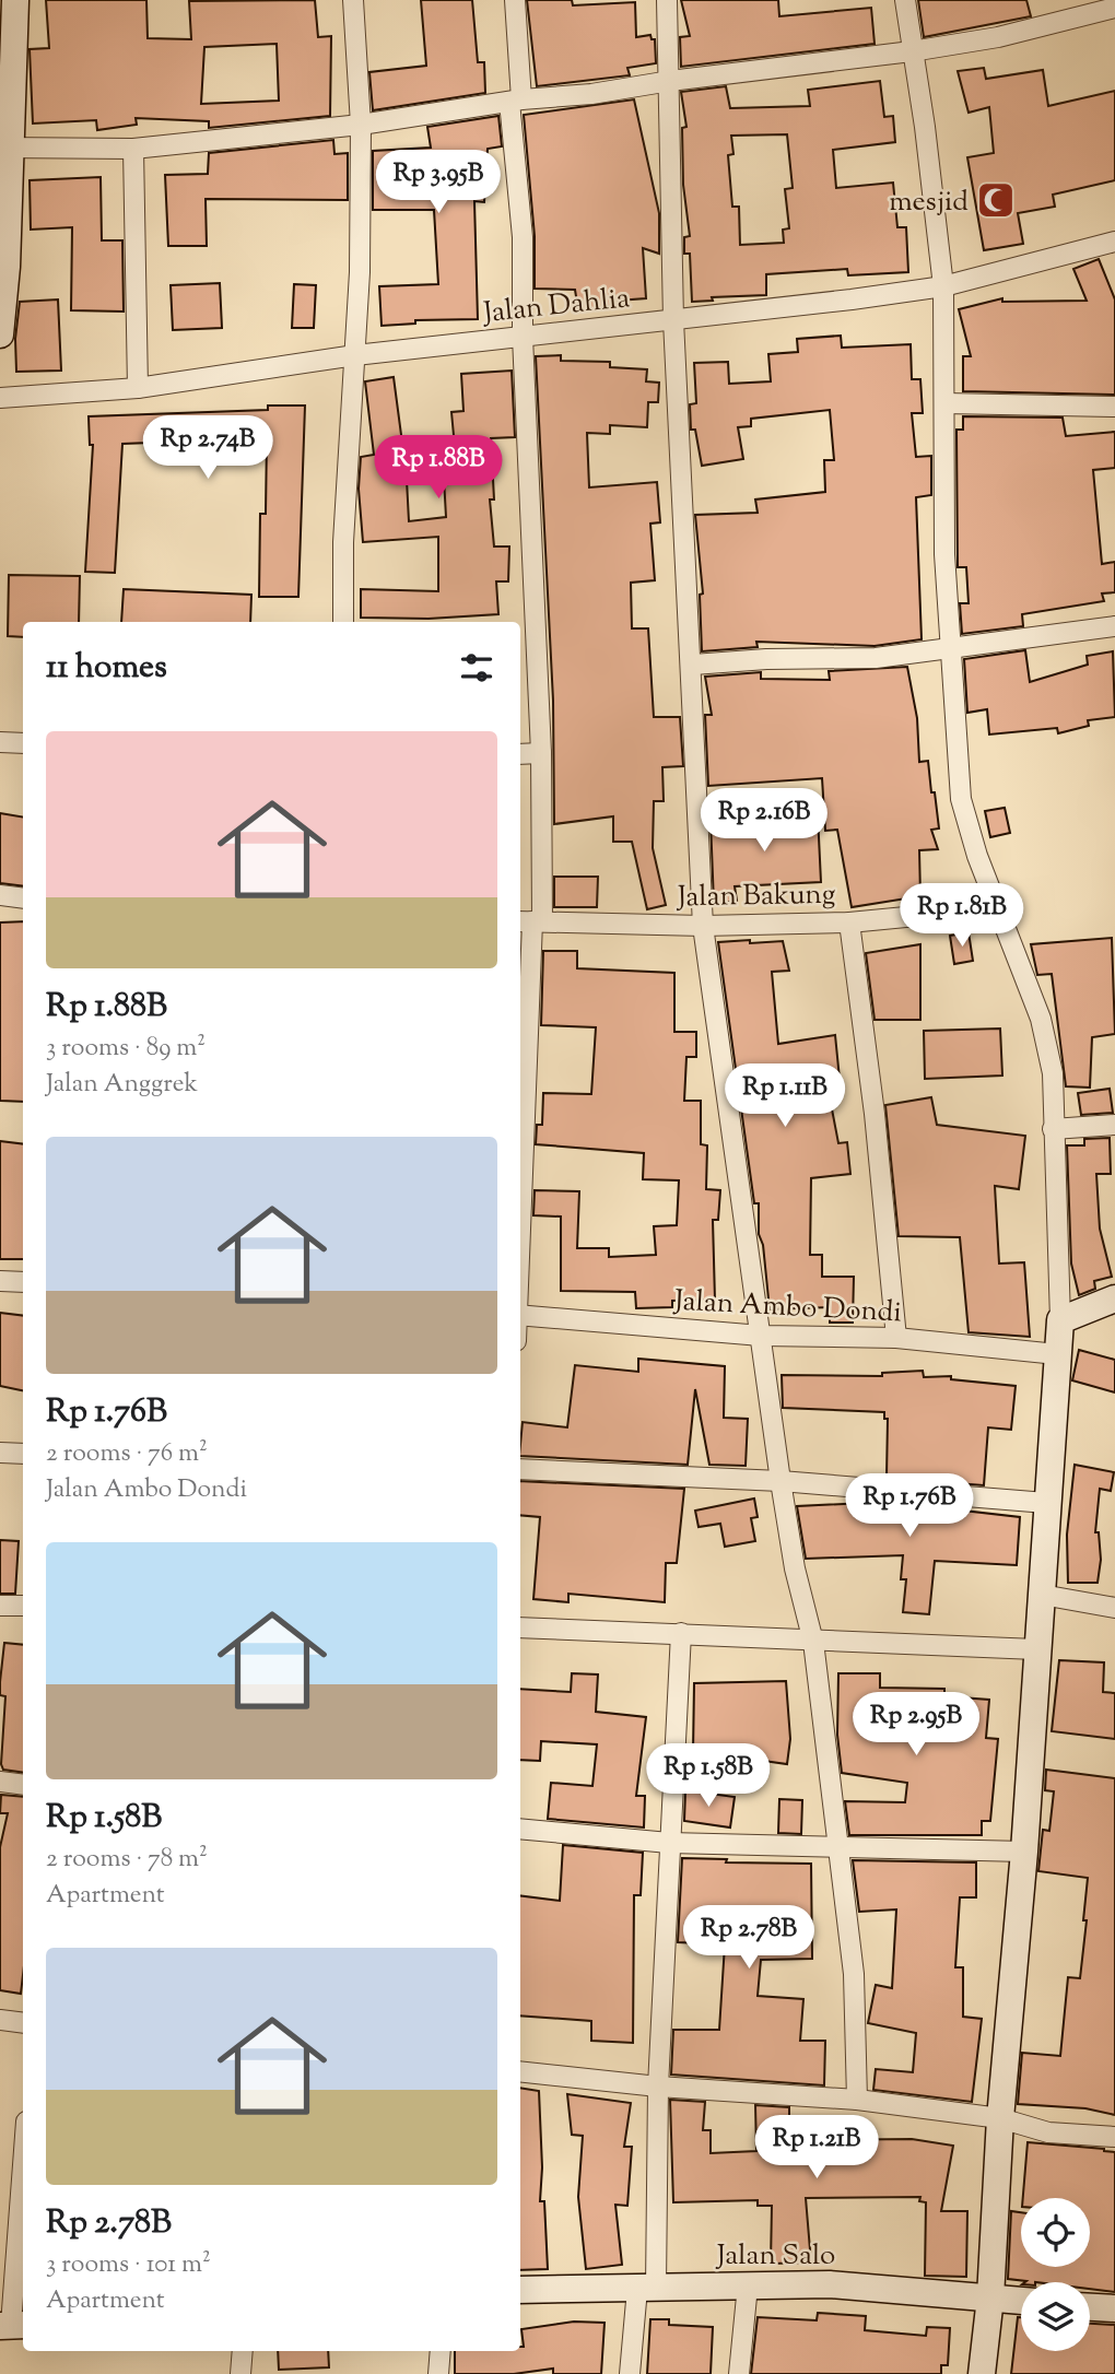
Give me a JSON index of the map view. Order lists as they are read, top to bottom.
{
  "streets": {
    "street": [
      "Jalan Dahlia",
      "Jalan Bakung",
      "Jalan Ambo Dondi",
      "Jalan Salo"
    ]
  },
  "places": {
    "mosque": ["mesjid"]
  },
  "page": {
    "price": [
      "Rp 3.95B",
      "Rp 2.74B",
      "Rp 1.88B",
      "Rp 2.16B",
      "Rp 1.81B",
      "Rp 1.11B",
      "Rp 1.76B",
      "Rp 2.95B",
      "Rp 1.58B",
      "Rp 2.78B",
      "Rp 1.21B"
    ],
    "heading": "11 homes",
    "list": [
      {
        "name": "Rp 1.88B",
        "note": "3 rooms · 89 m² · Jalan Anggrek"
      },
      {
        "name": "Rp 1.76B",
        "note": "2 rooms · 76 m² · Jalan Ambo Dondi"
      },
      {
        "name": "Rp 1.58B",
        "note": "2 rooms · 78 m² · Apartment"
      },
      {
        "name": "Rp 2.78B",
        "note": "3 rooms · 101 m² · Apartment"
      }
    ]
  }
}
